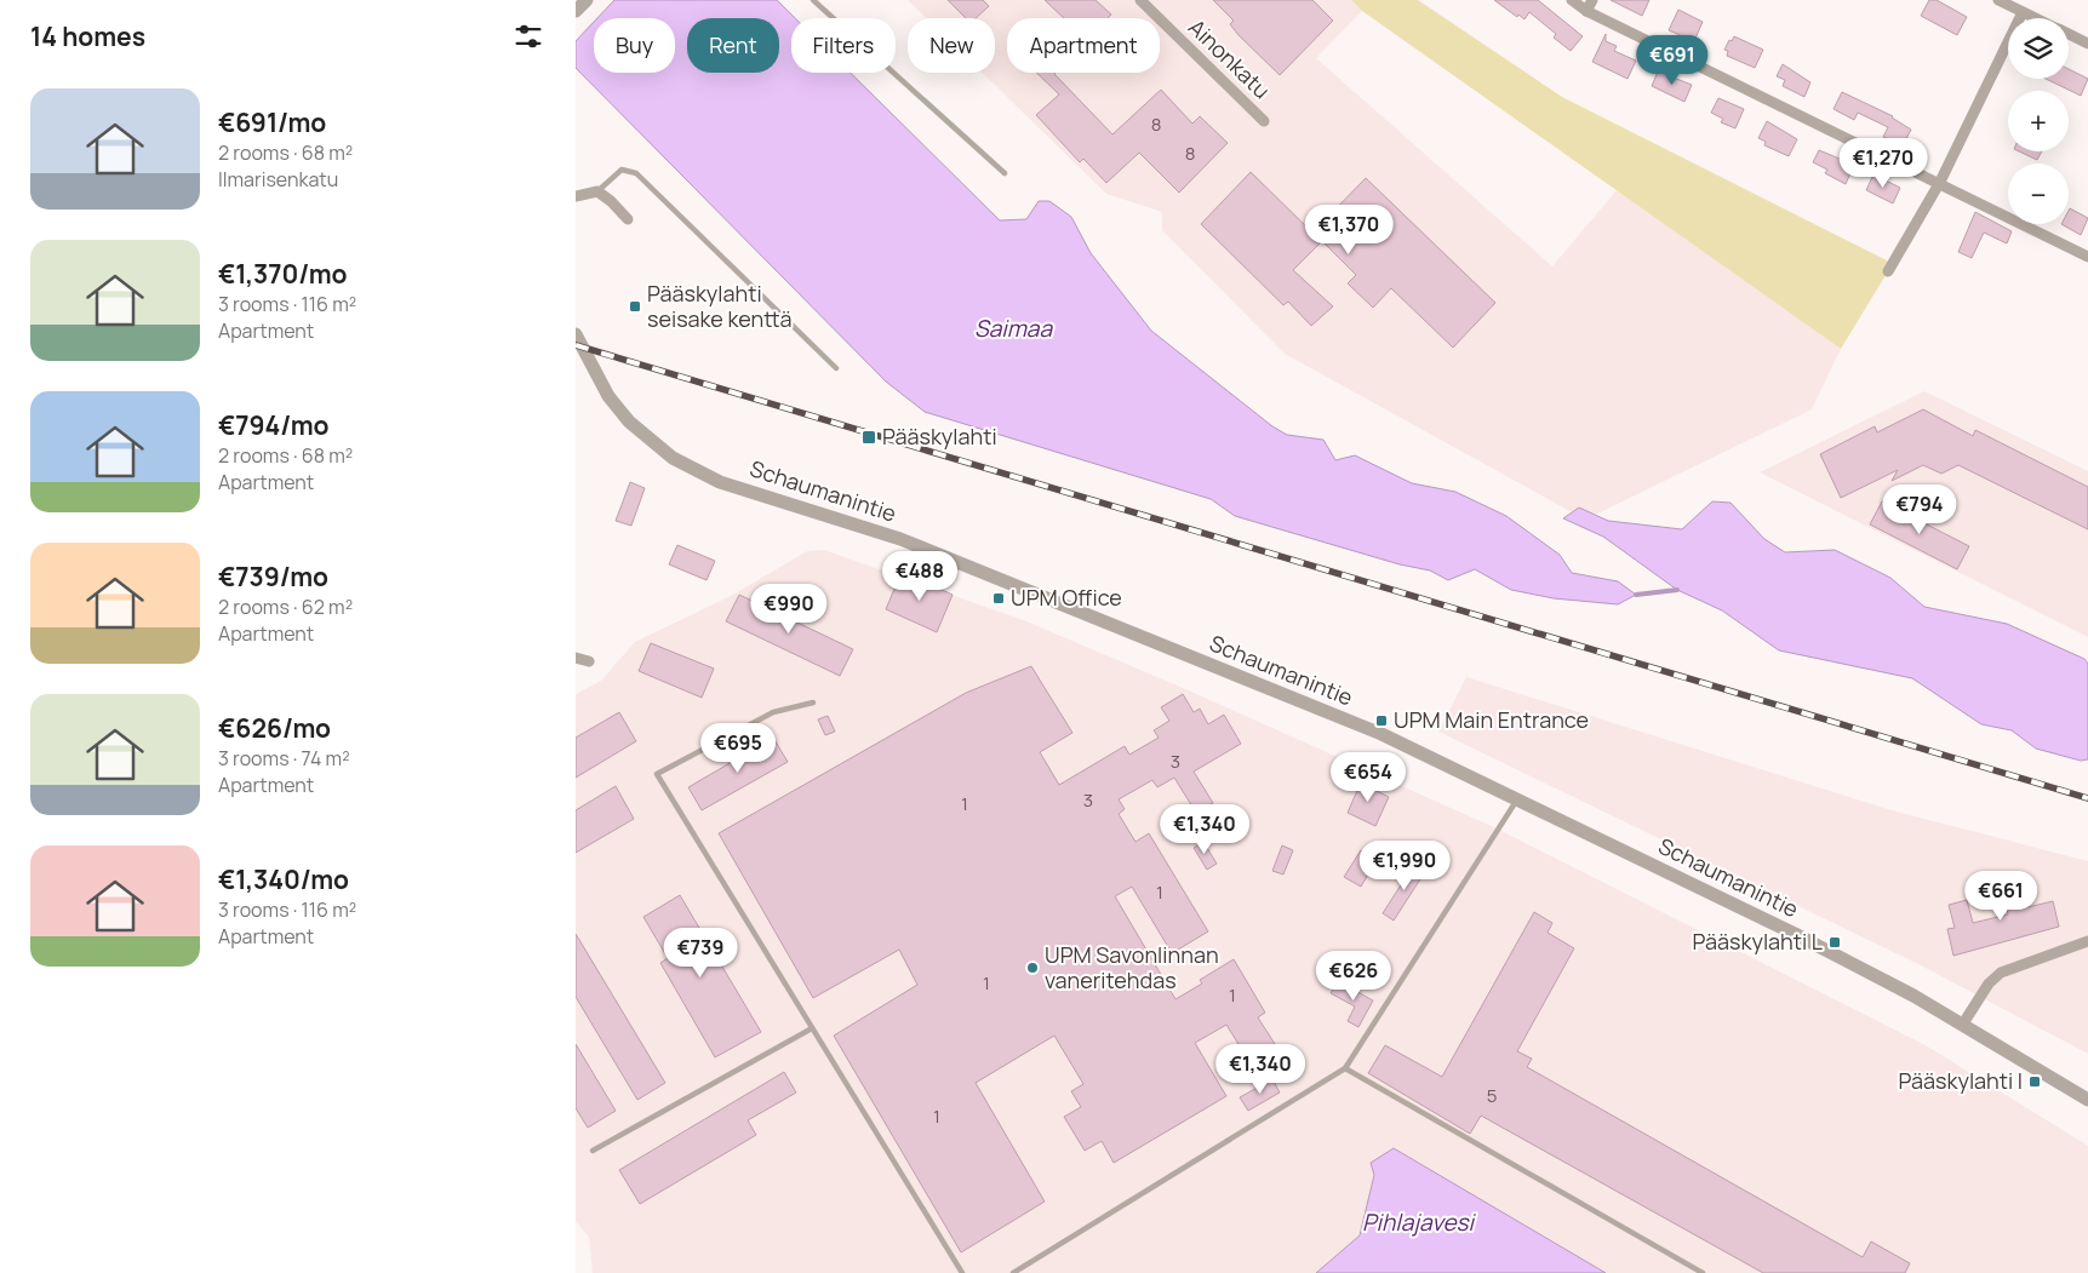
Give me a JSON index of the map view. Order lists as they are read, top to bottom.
{
  "streets": {
    "street": ["Ainonkatu", "Schaumanintie"]
  },
  "water": ["Saimaa", "Pihlajavesi"],
  "places": {
    "transit": [
      "Pääskylahti seisake kenttä",
      "Pääskylahti",
      "UPM Office",
      "UPM Main Entrance",
      "Pääskylahti L",
      "Pääskylahti I"
    ],
    "other": ["UPM Savonlinnan vaneritehdas"]
  },
  "house_numbers": [
    "8",
    "8",
    "3",
    "3",
    "1",
    "1",
    "1",
    "1",
    "5",
    "1"
  ],
  "page": {
    "heading": "14 homes",
    "map_buttons": ["+", "−"],
    "chip": [
      "Buy",
      "Rent",
      "Filters",
      "New",
      "Apartment"
    ],
    "price": [
      "€691",
      "€1,270",
      "€1,370",
      "€794",
      "€488",
      "€990",
      "€695",
      "€654",
      "€1,340",
      "€1,990",
      "€661",
      "€739",
      "€626",
      "€1,340"
    ],
    "list": [
      {
        "name": "€691/mo",
        "note": "2 rooms · 68 m² · Ilmarisenkatu"
      },
      {
        "name": "€1,370/mo",
        "note": "3 rooms · 116 m² · Apartment"
      },
      {
        "name": "€794/mo",
        "note": "2 rooms · 68 m² · Apartment"
      },
      {
        "name": "€739/mo",
        "note": "2 rooms · 62 m² · Apartment"
      },
      {
        "name": "€626/mo",
        "note": "3 rooms · 74 m² · Apartment"
      },
      {
        "name": "€1,340/mo",
        "note": "3 rooms · 116 m² · Apartment"
      }
    ]
  }
}
